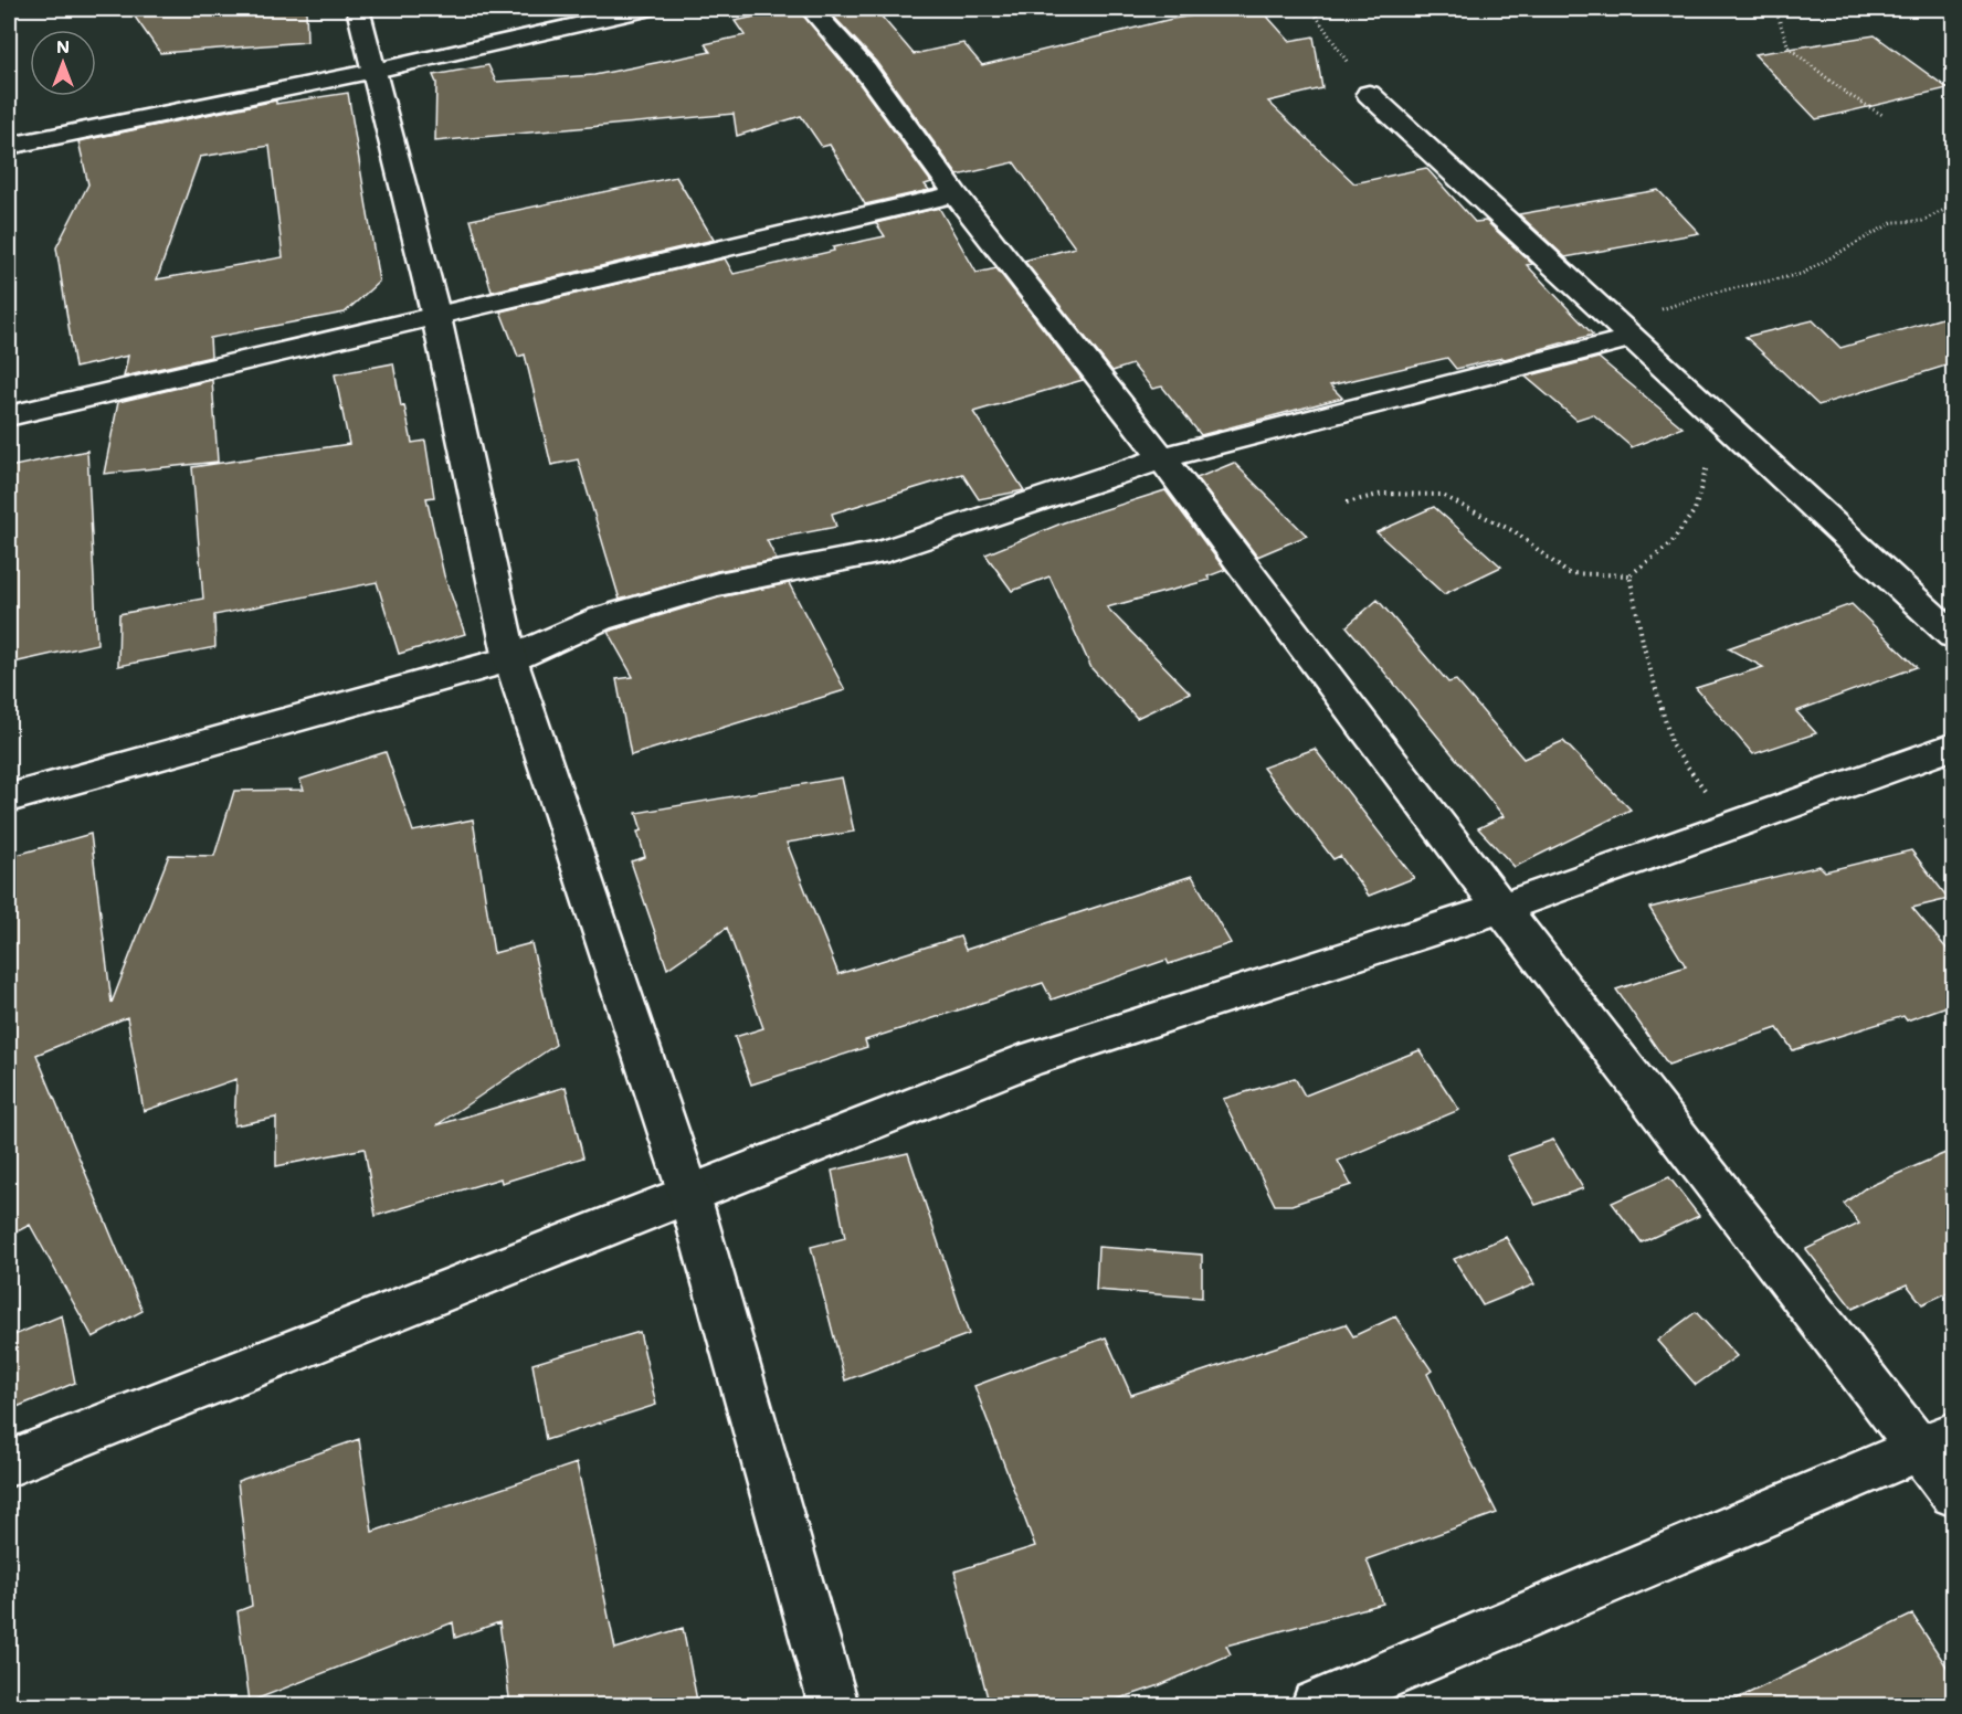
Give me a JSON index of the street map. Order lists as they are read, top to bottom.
{
  "north": "top"
}
